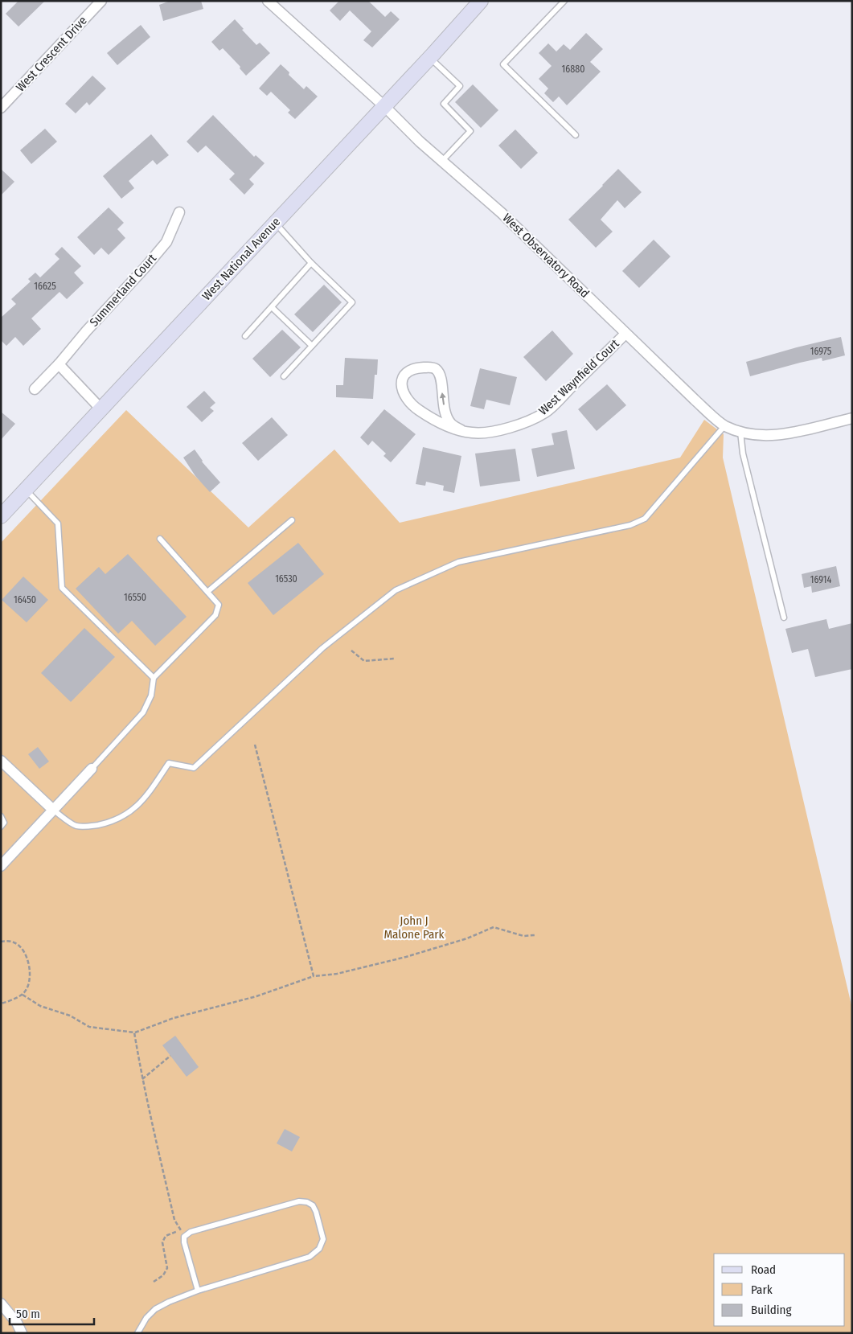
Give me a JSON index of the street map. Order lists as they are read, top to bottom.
{
  "streets": {
    "main road": ["West National Avenue"],
    "street": [
      "West Crescent Drive",
      "West Observatory Road",
      "Summerland Court",
      "West Waynfield Court"
    ]
  },
  "crossings": [
    ["West Observatory Road", "West National Avenue"],
    ["West Observatory Road", "West Waynfield Court"]
  ],
  "parks": ["John J Malone Park"],
  "house_numbers": [
    "16880",
    "16625",
    "16975",
    "16530",
    "16914",
    "16550",
    "16450"
  ],
  "legend": ["Road", "Park", "Building"],
  "scale_bar": "50 m"
}
